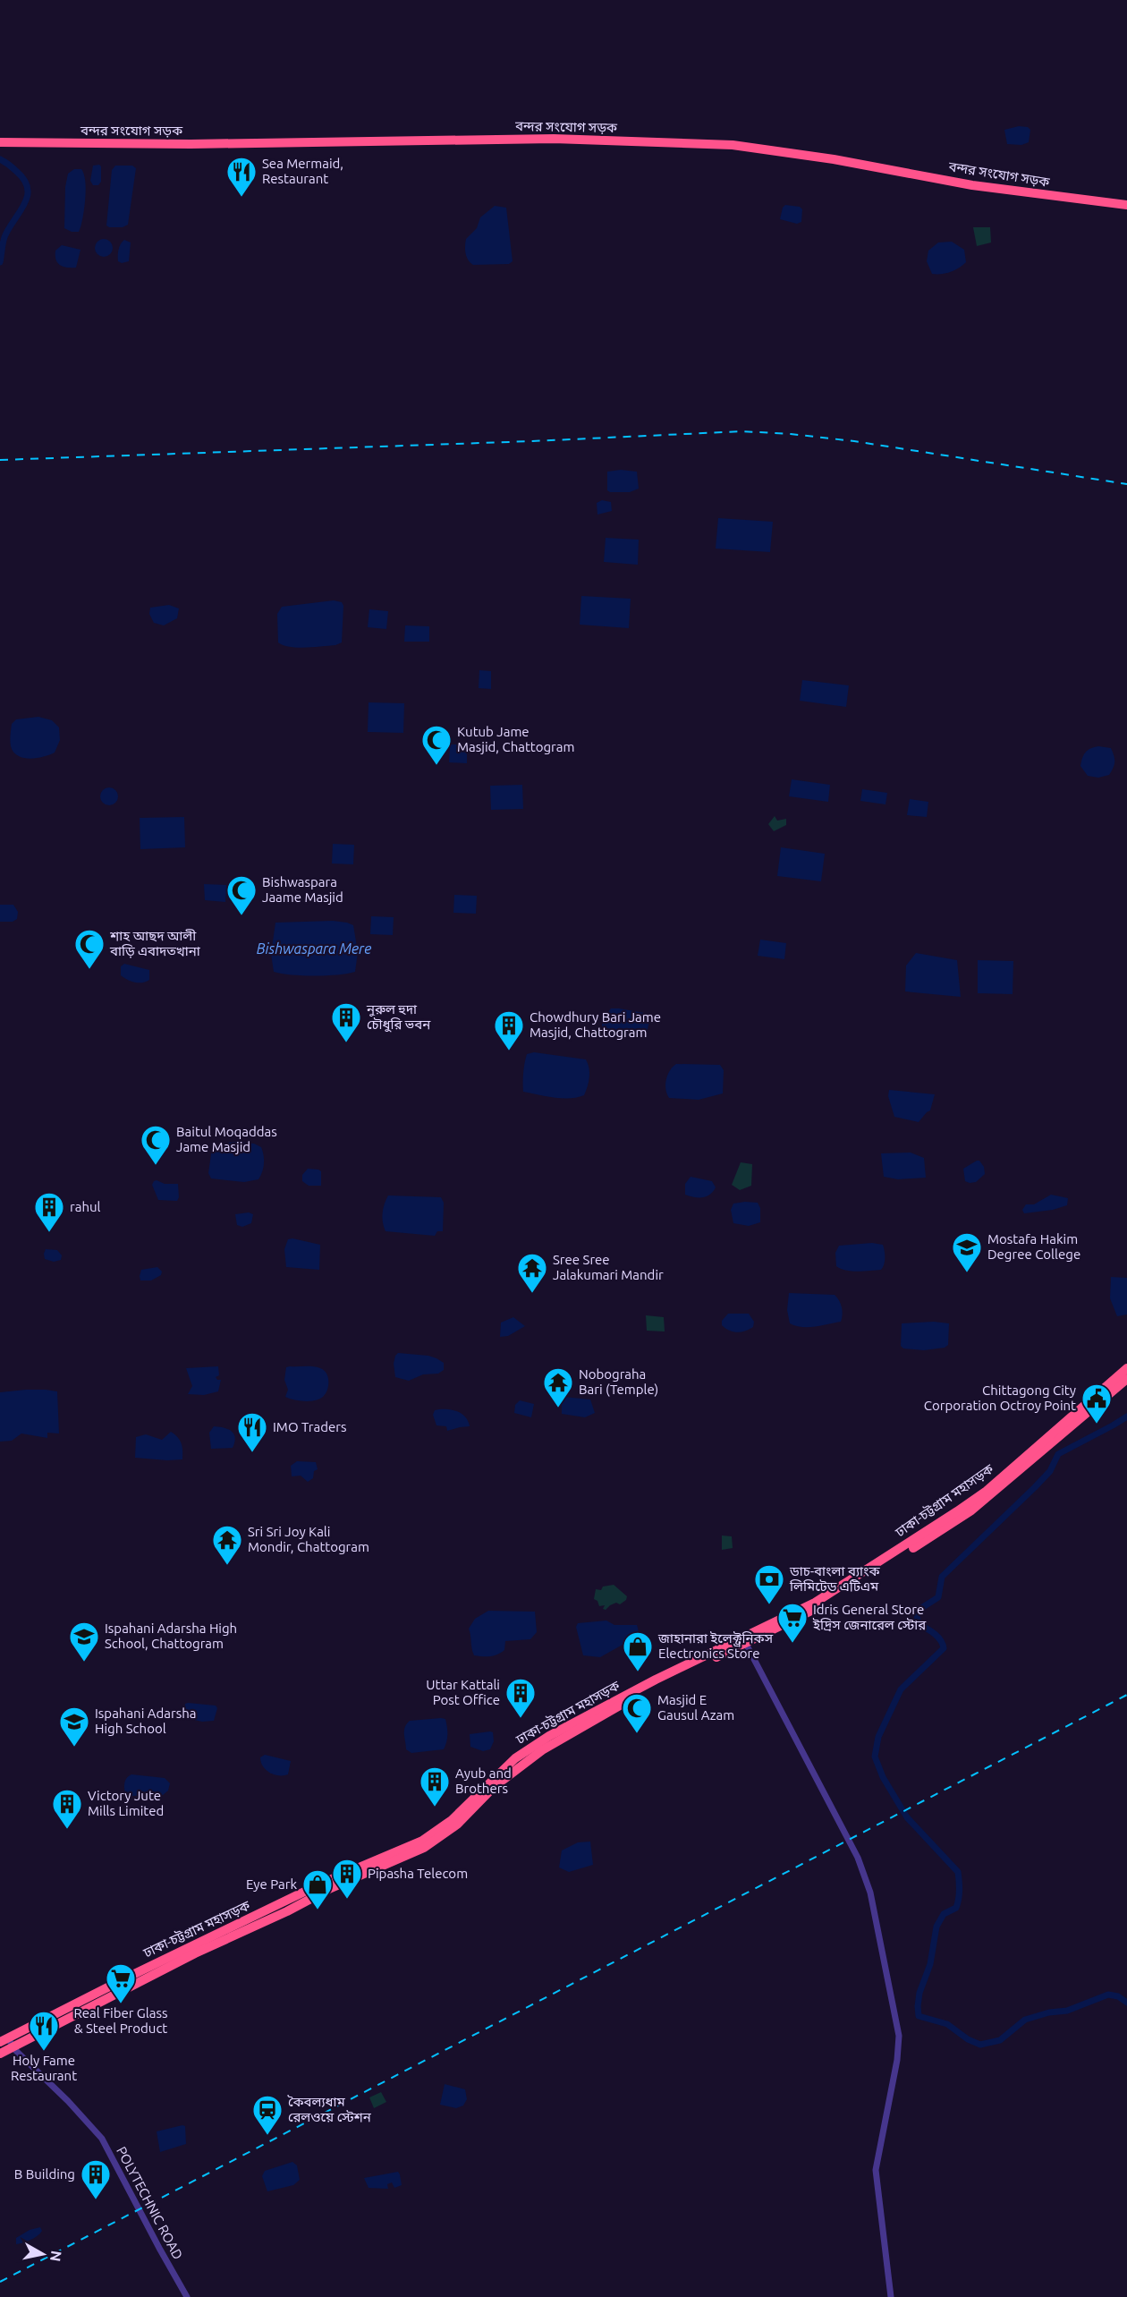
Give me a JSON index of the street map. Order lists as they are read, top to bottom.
{
  "streets": {
    "highway": ["বন্দর সংযোগ সড়ক", "ঢাকা-চট্টগ্রাম মহাসড়ক"],
    "street": ["POLYTECHNIC ROAD"]
  },
  "crossings": [
    ["ঢাকা-চট্টগ্রাম মহাসড়ক", "POLYTECHNIC ROAD"]
  ],
  "water": ["Bishwaspara Mere"],
  "places": {
    "restaurant": ["Sea Mermaid, Restaurant", "IMO Traders", "Holy Fame Restaurant"],
    "mosque": [
      "Kutub Jame Masjid, Chattogram",
      "Bishwaspara Jaame Masjid",
      "শাহ আছদ আলী বাড়ি এবাদতখানা",
      "Baitul Moqaddas Jame Masjid",
      "Masjid E Gausul Azam"
    ],
    "building": [
      "নুরুল হুদা চৌধুরি ভবন",
      "Chowdhury Bari Jame Masjid, Chattogram",
      "rahul",
      "Uttar Kattali Post Office",
      "Ayub and Brothers",
      "Victory Jute Mills Limited",
      "Pipasha Telecom",
      "B Building"
    ],
    "school or university": ["Mostafa Hakim Degree College", "Ispahani Adarsha High School, Chattogram", "Ispahani Adarsha High School"],
    "temple": ["Sree Sree Jalakumari Mandir", "Nobograha Bari (Temple)", "Sri Sri Joy Kali Mondir, Chattogram"],
    "public building": ["Chittagong City Corporation Octroy Point"],
    "bank": ["ডাচ-বাংলা ব্যাংক লিমিটেড এটিএম"],
    "supermarket": ["Idris General Store ইদ্রিস জেনারেল স্টোর", "Real Fiber Glass & Steel Product"],
    "shop": ["জাহানারা ইলেক্ট্রনিকস Electronics Store", "Eye Park"],
    "station": ["কৈবল্যধাম রেলওয়ে স্টেশন"]
  },
  "north": "right"
}
